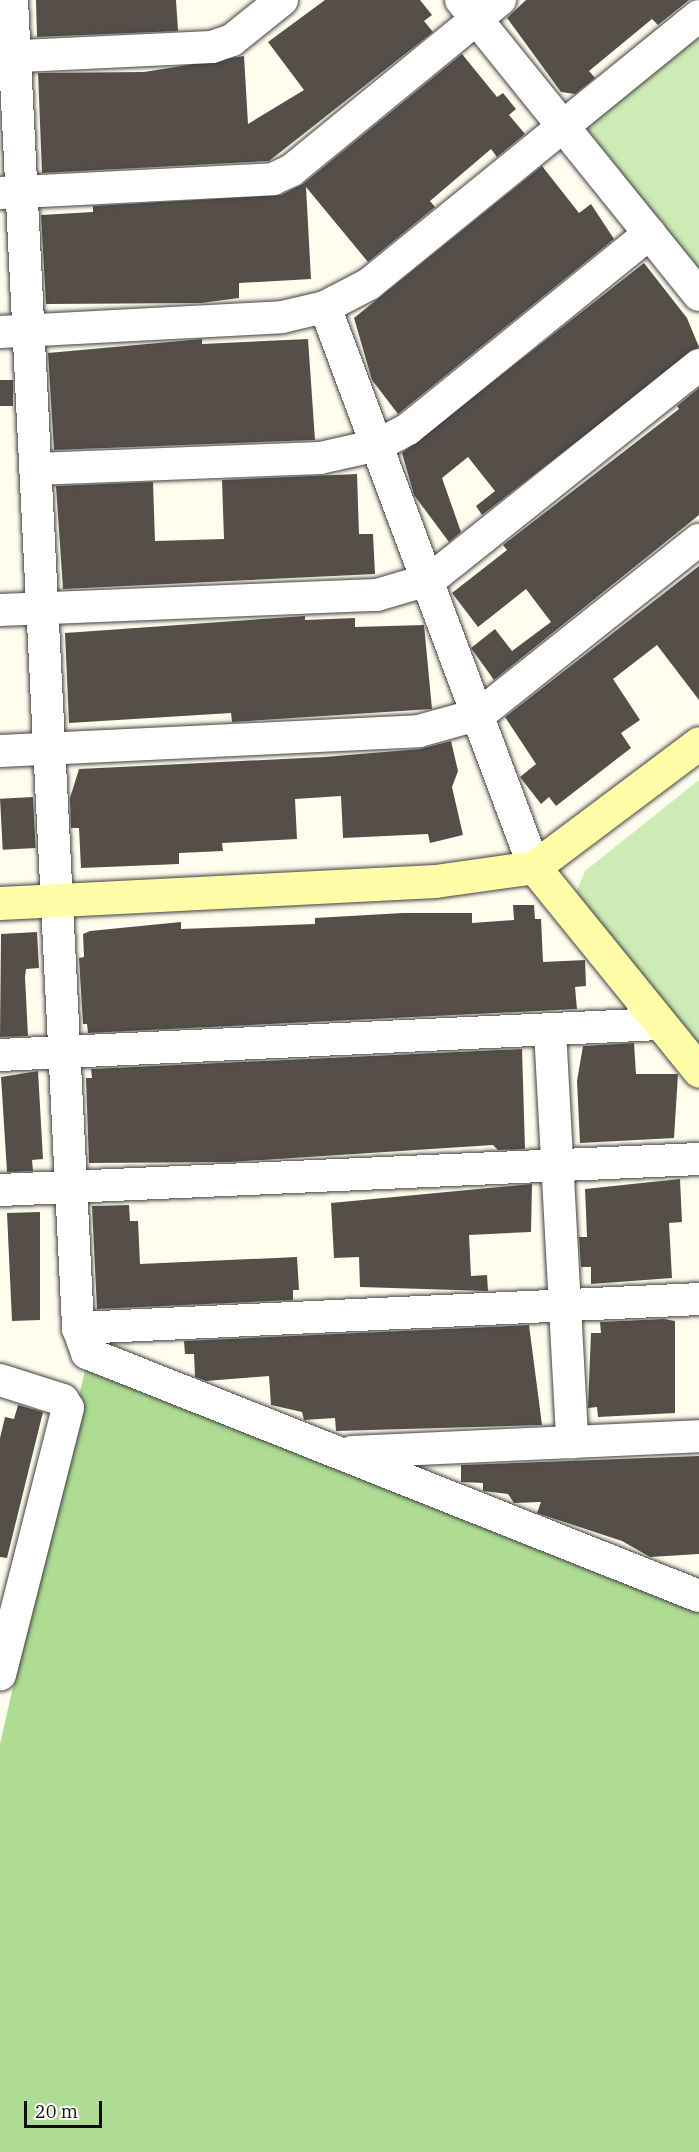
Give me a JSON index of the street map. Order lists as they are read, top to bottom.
{
  "scale_bar": "20 m"
}
